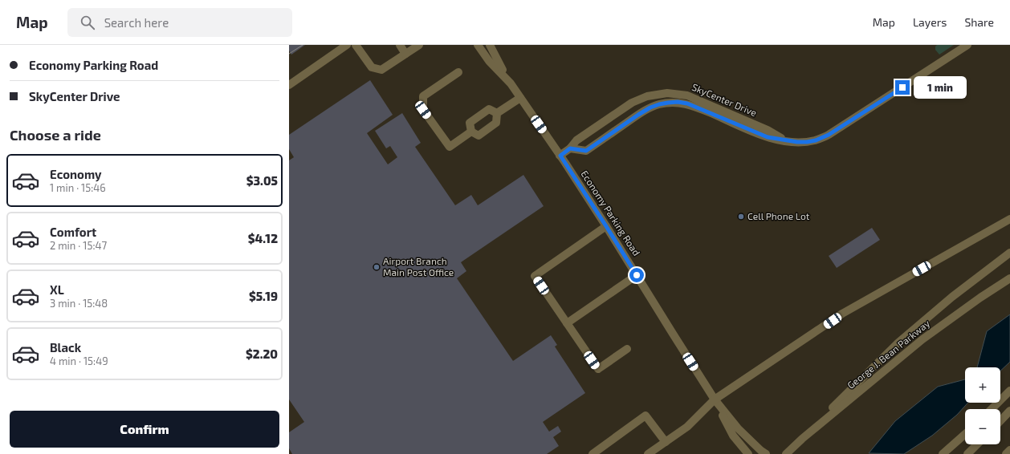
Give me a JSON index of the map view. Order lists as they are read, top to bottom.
{
  "streets": {
    "street": ["SkyCenter Drive", "Economy Parking Road", "George J. Bean Parkway"]
  },
  "crossings": [
    ["SkyCenter Drive", "Economy Parking Road"]
  ],
  "places": ["Cell Phone Lot", "Airport Branch Main Post Office"],
  "page": {
    "header": "Map",
    "search": "Search here",
    "nav": ["Map", "Layers", "Share"],
    "banner": ["Economy Parking Road", "SkyCenter Drive"],
    "bubble": "1 min",
    "heading": "Choose a ride",
    "list": [
      {
        "name": "Economy",
        "note": "1 min · 15:46",
        "value": "$3.05"
      },
      {
        "name": "Comfort",
        "note": "2 min · 15:47",
        "value": "$4.12"
      },
      {
        "name": "XL",
        "note": "3 min · 15:48",
        "value": "$5.19"
      },
      {
        "name": "Black",
        "note": "4 min · 15:49",
        "value": "$2.20"
      }
    ],
    "map_buttons": ["+", "−"],
    "buttons": "Confirm"
  }
}
